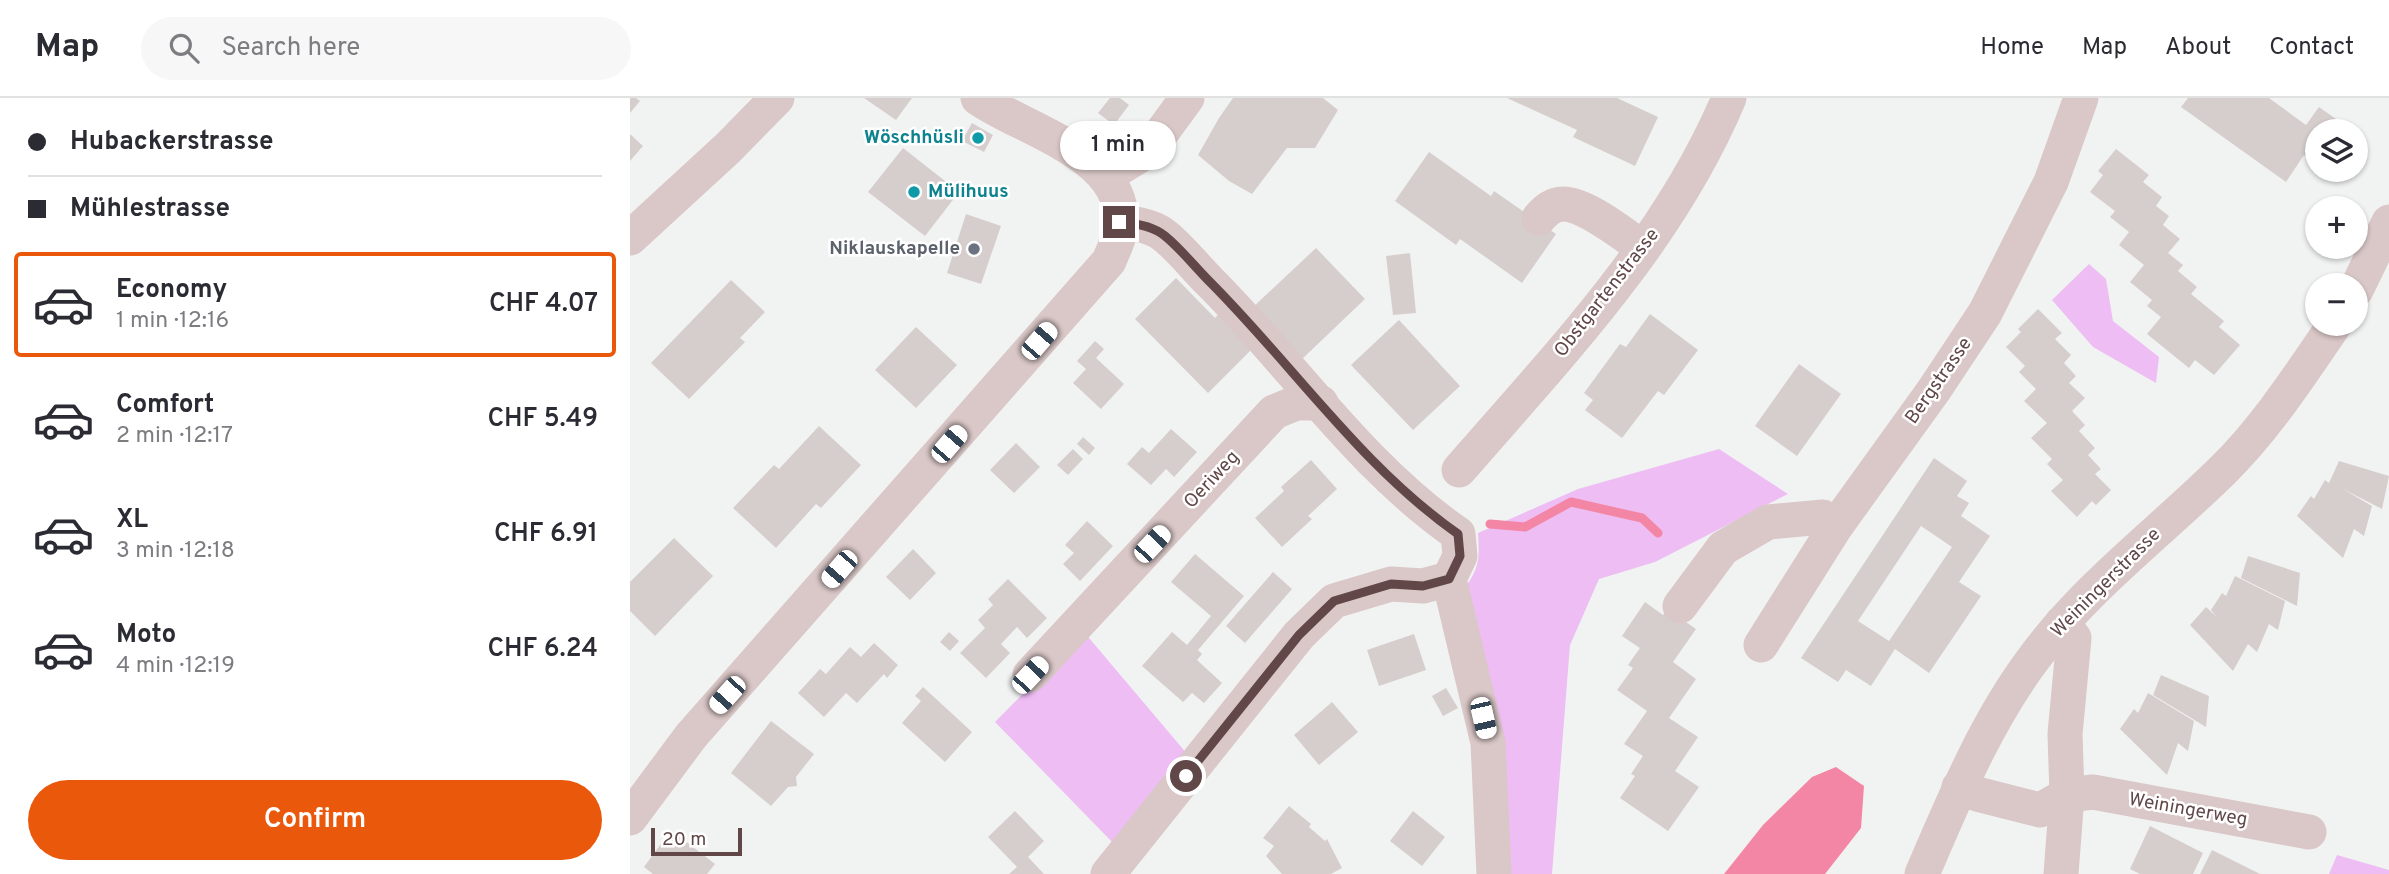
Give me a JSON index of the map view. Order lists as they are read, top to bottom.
{
  "streets": {
    "street": [
      "Obstgartenstrasse",
      "Bergstrasse",
      "Oeriweg",
      "Weiningerstrasse",
      "Weiningerweg"
    ]
  },
  "crossings": [
    ["Weiningerstrasse", "Weiningerweg"]
  ],
  "places": ["Wöschhüsli", "Mülihuus", "Niklauskapelle"],
  "scale_bar": "20 m",
  "page": {
    "header": "Map",
    "search": "Search here",
    "nav": [
      "Home",
      "Map",
      "About",
      "Contact"
    ],
    "banner": ["Hubackerstrasse", "Mühlestrasse"],
    "map_buttons": ["+", "−"],
    "bubble": "1 min",
    "list": [
      {
        "name": "Economy",
        "note": "1 min · 12:16",
        "value": "CHF 4.07"
      },
      {
        "name": "Comfort",
        "note": "2 min · 12:17",
        "value": "CHF 5.49"
      },
      {
        "name": "XL",
        "note": "3 min · 12:18",
        "value": "CHF 6.91"
      },
      {
        "name": "Moto",
        "note": "4 min · 12:19",
        "value": "CHF 6.24"
      }
    ],
    "buttons": "Confirm",
    "scale": "20 m"
  }
}
